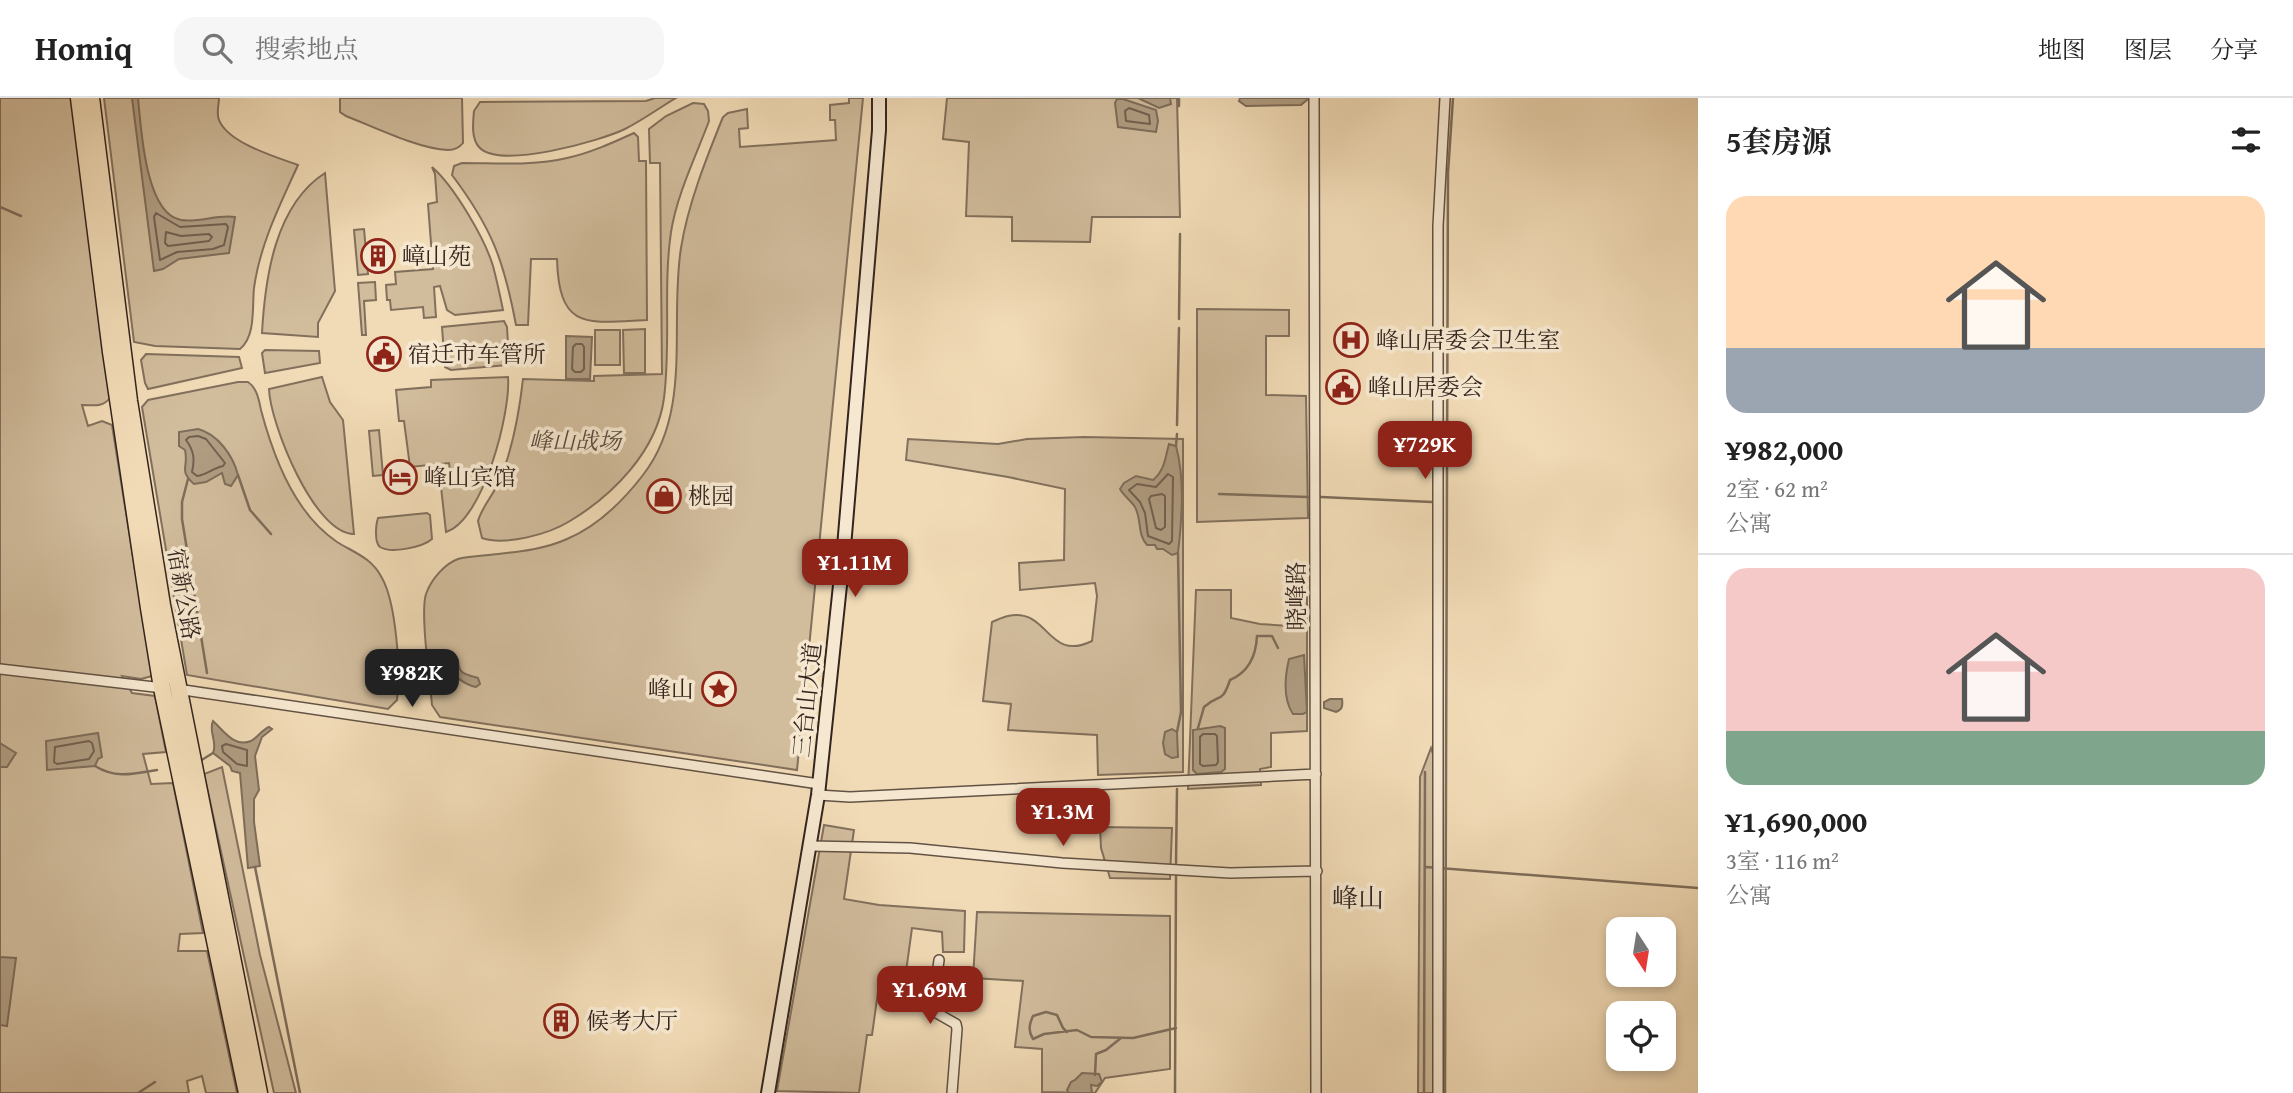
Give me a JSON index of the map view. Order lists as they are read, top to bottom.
{
  "streets": {
    "highway": ["宿新公路"],
    "main road": ["三台山大道"],
    "street": ["晓峰路"]
  },
  "districts": ["峰山"],
  "parks": ["峰山战场"],
  "places": {
    "building": ["嶂山苑", "候考大厅"],
    "hospital": ["峰山居委会卫生室"],
    "public building": ["宿迁市车管所", "峰山居委会"],
    "hotel": ["峰山宾馆"],
    "shop": ["桃园"],
    "place": ["峰山"]
  },
  "north": "bottom",
  "page": {
    "header": "Homiq",
    "search": "搜索地点",
    "nav": ["地图", "图层", "分享"],
    "heading": "5套房源",
    "list": [
      {
        "name": "¥982,000",
        "note": "2室 · 62 m² · 公寓"
      },
      {
        "name": "¥1,690,000",
        "note": "3室 · 116 m² · 公寓"
      }
    ],
    "price": [
      "¥729K",
      "¥1.11M",
      "¥982K",
      "¥1.3M",
      "¥1.69M"
    ]
  }
}
